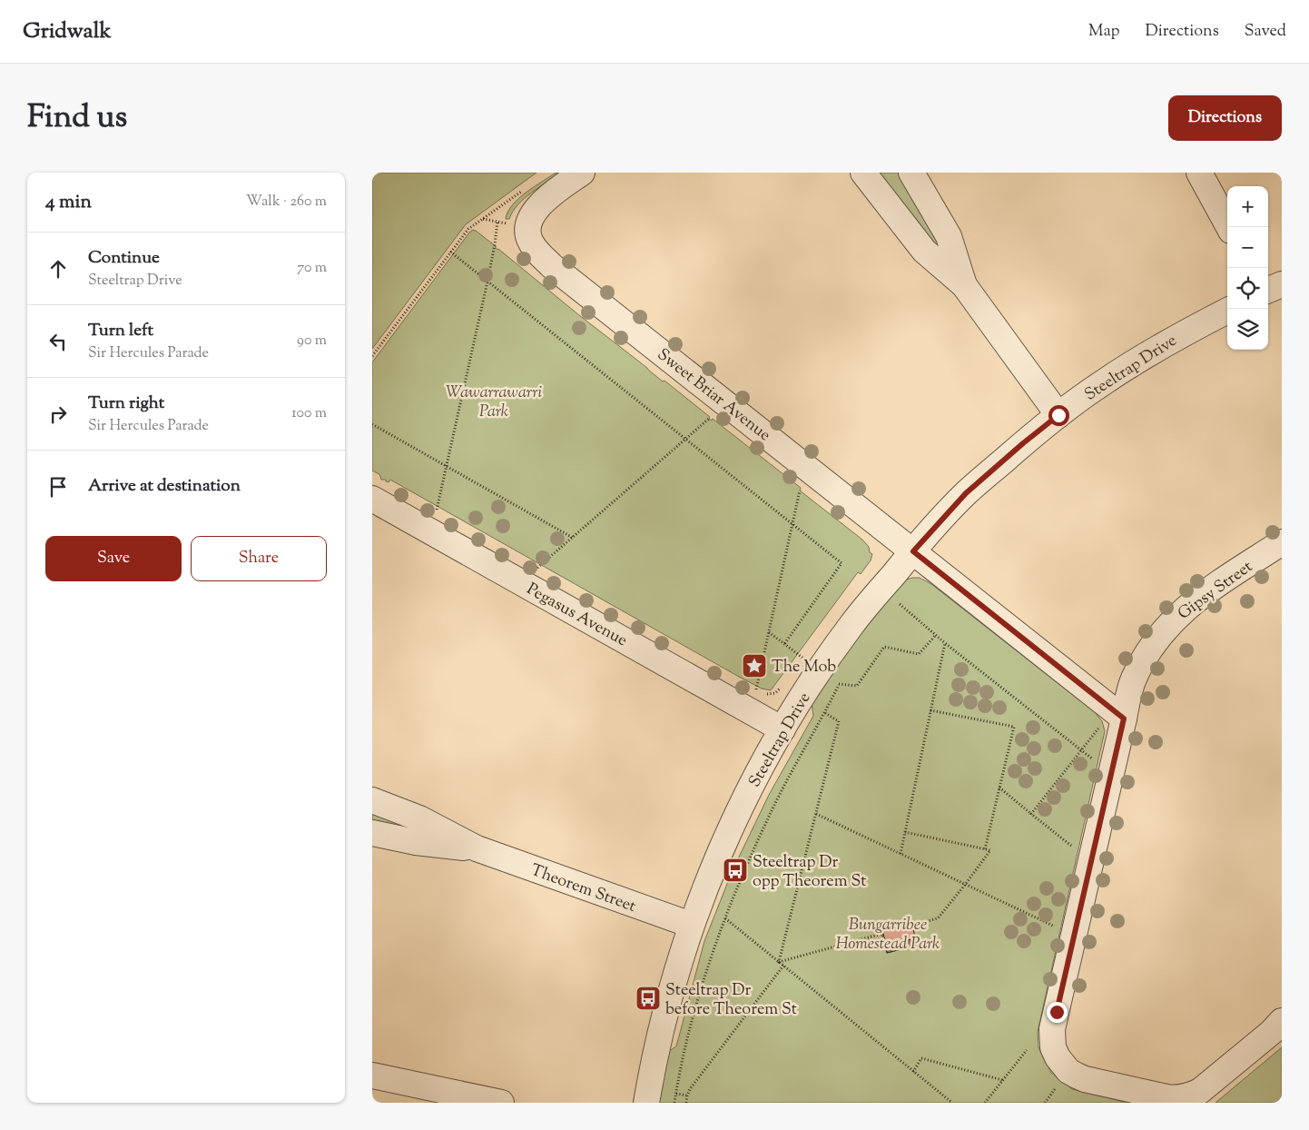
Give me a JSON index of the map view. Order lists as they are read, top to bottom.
{
  "streets": {
    "street": [
      "Steeltrap Drive",
      "Sweet Briar Avenue",
      "Gipsy Street",
      "Pegasus Avenue",
      "Theorem Street"
    ]
  },
  "crossings": [
    ["Steeltrap Drive", "Sweet Briar Avenue"],
    ["Steeltrap Drive", "Pegasus Avenue"],
    ["Steeltrap Drive", "Theorem Street"],
    ["Sweet Briar Avenue", "Gipsy Street"]
  ],
  "parks": ["Wawarrawarri Park", "Bungarribee Homestead Park"],
  "places": {
    "place": ["The Mob"],
    "bus stop": ["Steeltrap Dr opp Theorem St", "Steeltrap Dr before Theorem St"]
  },
  "page": {
    "header": "Gridwalk",
    "nav": ["Map", "Directions", "Saved"],
    "title": "Find us",
    "buttons": [
      "Directions",
      ["Save", "Share"]
    ],
    "heading": ["4 min", "Walk · 260 m"],
    "map_buttons": ["+", "−"],
    "list": [
      ["Continue", "Steeltrap Drive", "70 m"],
      ["Turn left", "Sir Hercules Parade", "90 m"],
      ["Turn right", "Sir Hercules Parade", "100 m"],
      "Arrive at destination"
    ]
  }
}
